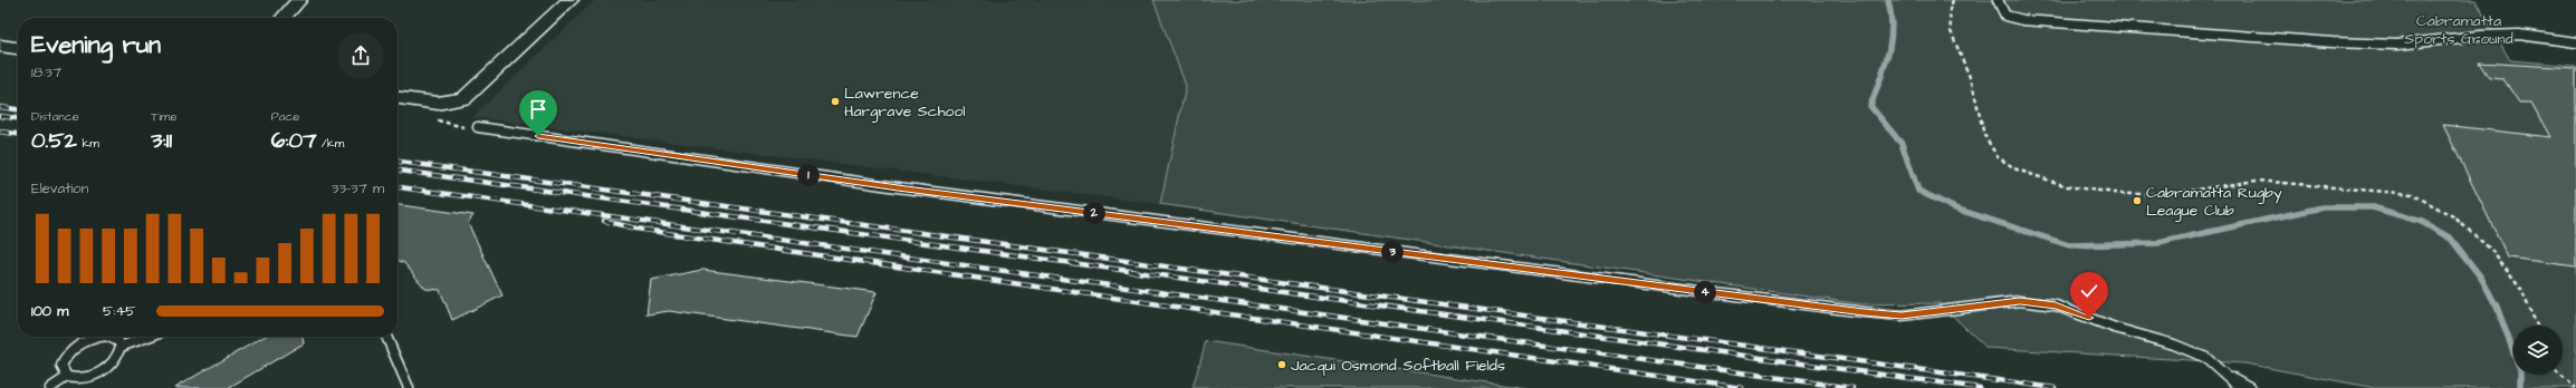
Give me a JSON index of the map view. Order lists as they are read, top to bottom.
{
  "parks": ["Cabramatta Sports Ground"],
  "places": ["Lawrence Hargrave School", "Cabramatta Rugby League Club", "Jacqui Osmond Softball Fields"],
  "page": {
    "heading": ["Evening run", "18:37"],
    "stats": [
      ["Distance", "0.52 km"],
      ["Time", "3:11"],
      ["Pace", "6:07 /km"]
    ],
    "pins": [
      "1",
      "2",
      "3",
      "4"
    ],
    "chart": ["Elevation", "33–37 m"],
    "list": [
      {
        "name": "100 m",
        "note": "5:45"
      }
    ]
  }
}
